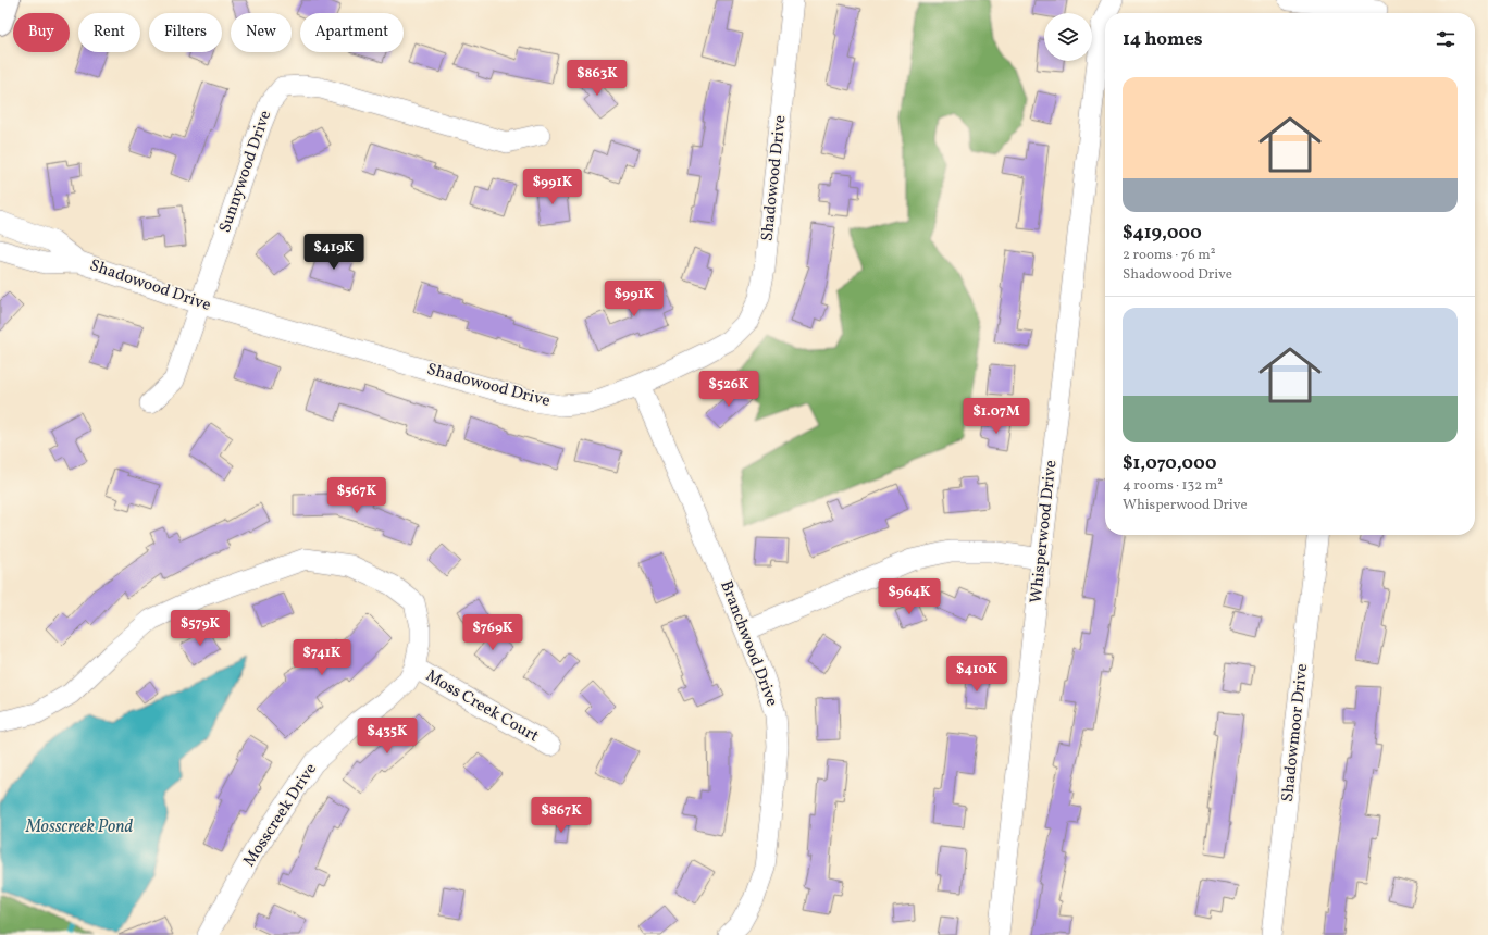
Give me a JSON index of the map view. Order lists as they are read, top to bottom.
{
  "streets": {
    "street": [
      "Sunnywood Drive",
      "Shadowood Drive",
      "Whisperwood Drive",
      "Branchwood Drive",
      "Moss Creek Court",
      "Shadowmoor Drive",
      "Mosscreek Drive"
    ]
  },
  "crossings": [
    ["Sunnywood Drive", "Shadowood Drive"],
    ["Shadowood Drive", "Branchwood Drive"],
    ["Moss Creek Court", "Mosscreek Drive"]
  ],
  "water": ["Mosscreek Pond"],
  "page": {
    "chip": [
      "Buy",
      "Rent",
      "Filters",
      "New",
      "Apartment"
    ],
    "heading": "14 homes",
    "price": [
      "$863K",
      "$991K",
      "$419K",
      "$991K",
      "$526K",
      "$1.07M",
      "$567K",
      "$964K",
      "$579K",
      "$769K",
      "$741K",
      "$410K",
      "$435K",
      "$867K"
    ],
    "list": [
      {
        "name": "$419,000",
        "note": "2 rooms · 76 m² · Shadowood Drive"
      },
      {
        "name": "$1,070,000",
        "note": "4 rooms · 132 m² · Whisperwood Drive"
      }
    ]
  }
}
